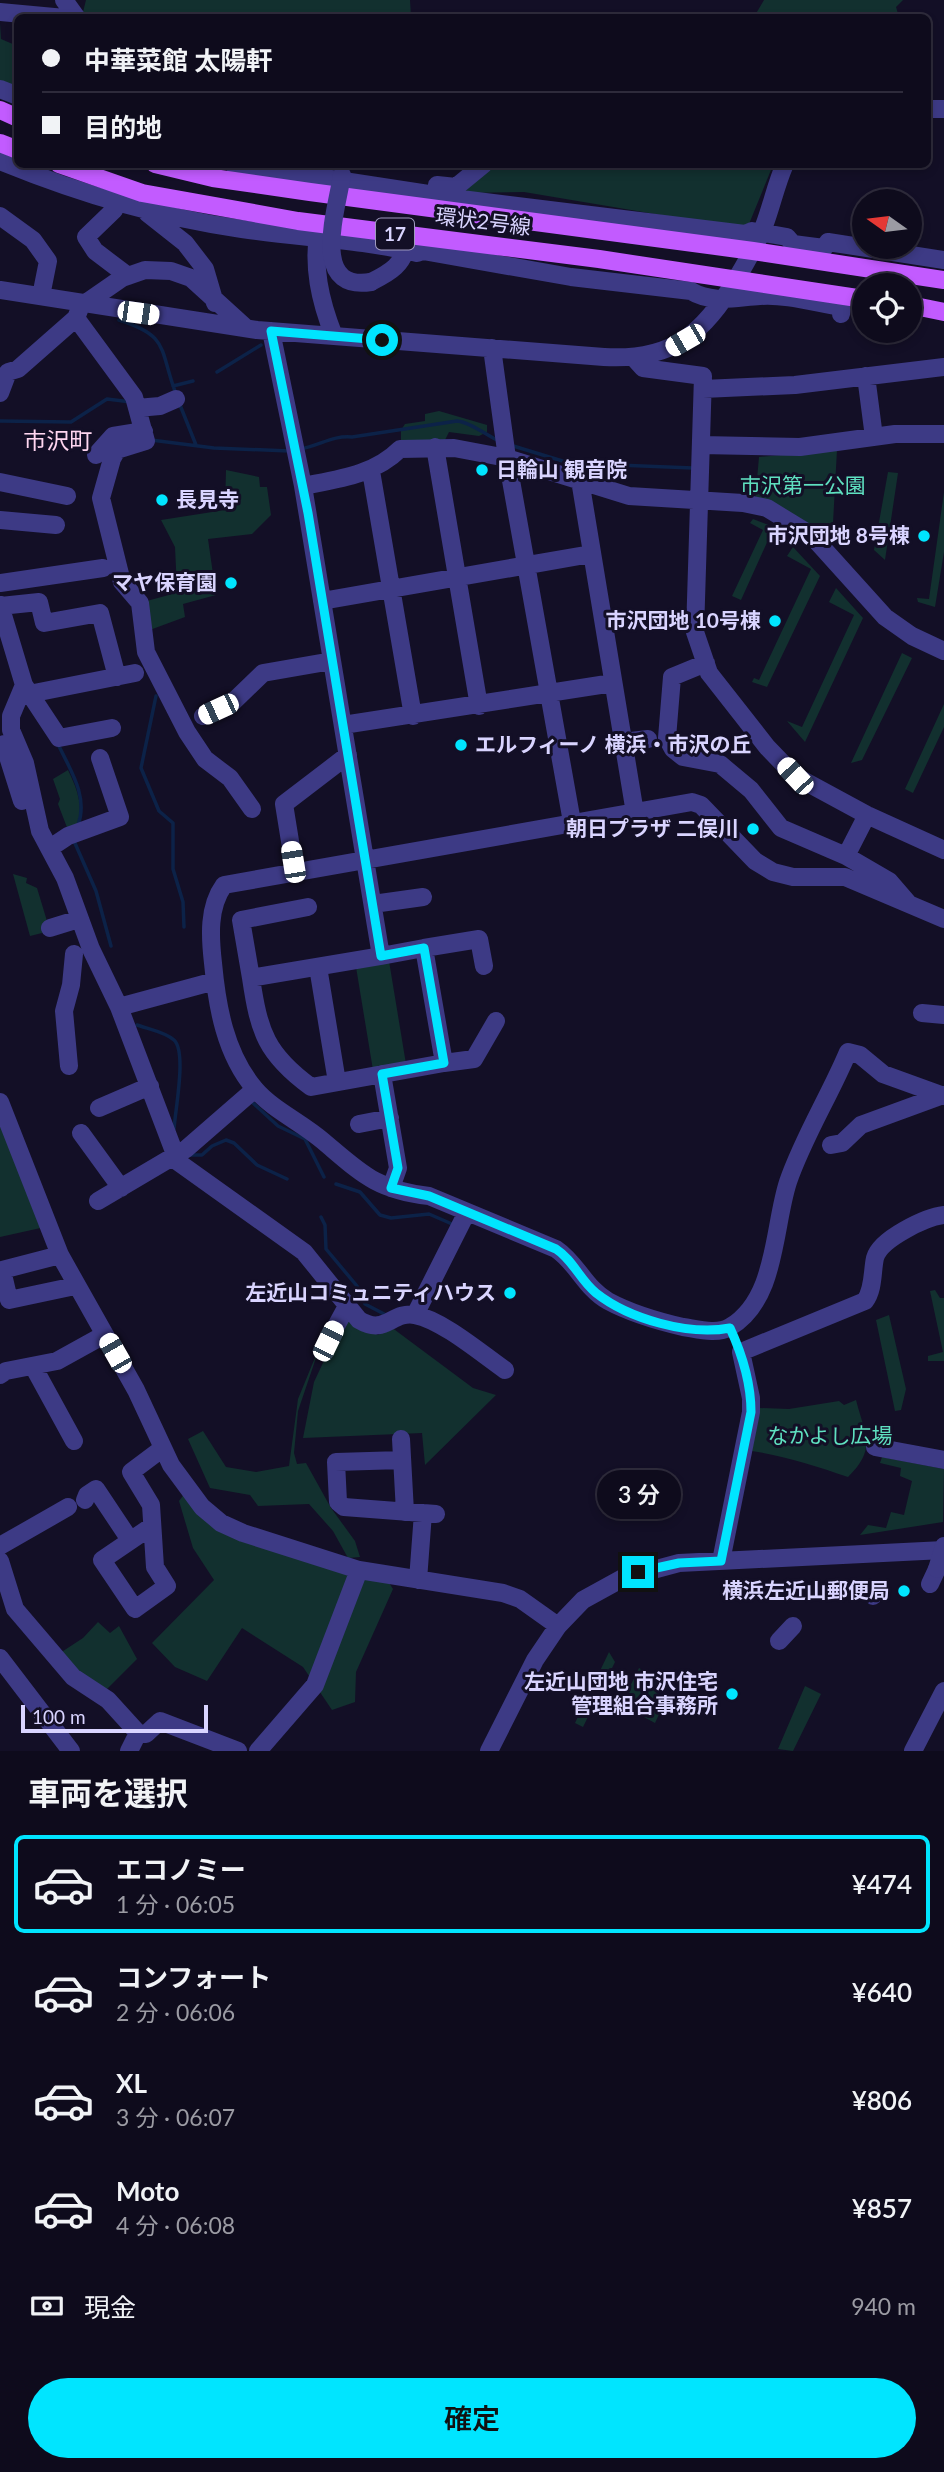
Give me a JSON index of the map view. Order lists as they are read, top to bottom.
{
  "streets": {
    "main road": ["環状2号線", "17"]
  },
  "districts": ["市沢町"],
  "parks": ["市沢第一公園", "なかよし広場"],
  "places": [
    "日輪山 観音院",
    "長見寺",
    "市沢団地 8号棟",
    "マヤ保育園",
    "市沢団地 10号棟",
    "エルフィーノ 横浜・市沢の丘",
    "朝日プラザ 二俣川",
    "左近山コミュニティハウス",
    "横浜左近山郵便局",
    "左近山団地 市沢住宅 管理組合事務所"
  ],
  "scale_bar": "100 m",
  "north": "left",
  "page": {
    "banner": ["中華菜館 太陽軒", "目的地"],
    "bubble": "3 分",
    "scale": "100 m",
    "heading": "車両を選択",
    "list": [
      {
        "name": "エコノミー",
        "note": "1 分 · 06:05",
        "value": "¥474"
      },
      {
        "name": "コンフォート",
        "note": "2 分 · 06:06",
        "value": "¥640"
      },
      {
        "name": "XL",
        "note": "3 分 · 06:07",
        "value": "¥806"
      },
      {
        "name": "Moto",
        "note": "4 分 · 06:08",
        "value": "¥857"
      }
    ],
    "pay": ["現金", "940 m"],
    "buttons": "確定"
  }
}
